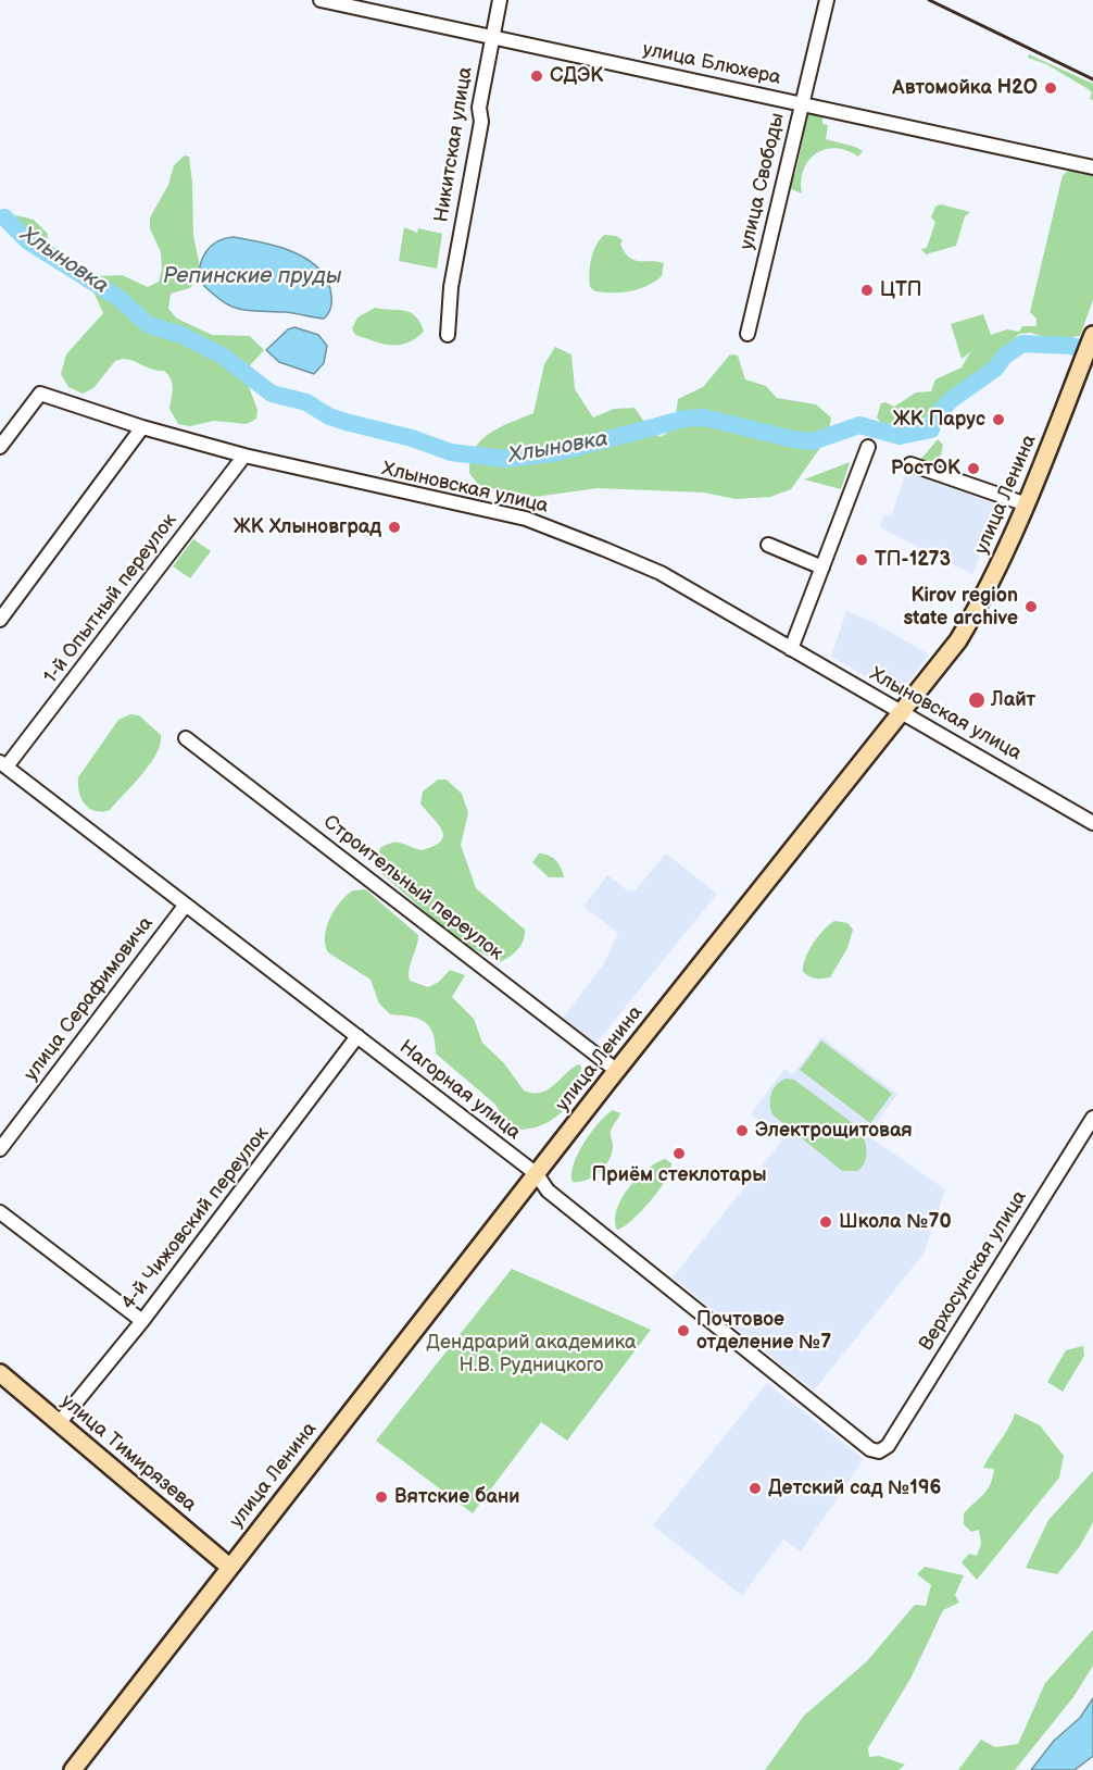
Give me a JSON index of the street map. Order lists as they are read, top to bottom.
{
  "streets": {
    "main road": ["улица Ленина", "улица Тимирязева"],
    "street": [
      "улица Блюхера",
      "Никитская улица",
      "улица Свободы",
      "Хлыновская улица",
      "1-й Опытный переулок",
      "Строительный переулок",
      "улица Серафимовича",
      "Нагорная улица",
      "4-й Чижовский переулок",
      "Верхосунская улица"
    ]
  },
  "crossings": [
    ["улица Блюхера", "Никитская улица"],
    ["улица Блюхера", "улица Свободы"],
    ["Хлыновская улица", "улица Ленина"],
    ["Хлыновская улица", "1-й Опытный переулок"],
    ["улица Ленина", "Строительный переулок"],
    ["улица Ленина", "Нагорная улица"],
    ["улица Ленина", "улица Тимирязева"],
    ["1-й Опытный переулок", "Нагорная улица"],
    ["улица Серафимовича", "Нагорная улица"],
    ["Нагорная улица", "4-й Чижовский переулок"],
    ["Нагорная улица", "Верхосунская улица"],
    ["4-й Чижовский переулок", "улица Тимирязева"]
  ],
  "water": ["Хлыновка", "Репинские пруды"],
  "parks": ["Дендрарий академика Н.В. Рудницкого"],
  "places": [
    "СДЭК",
    "Автомойка H2O",
    "ЦТП",
    "ЖК Парус",
    "РостОК",
    "ЖК Хлыновград",
    "ТП-1273",
    "Kirov region state archive",
    "Лайт",
    "Электрощитовая",
    "Приём стеклотары",
    "Школа №70",
    "Почтовое отделение №7",
    "Детский сад №196",
    "Вятские бани"
  ]
}
